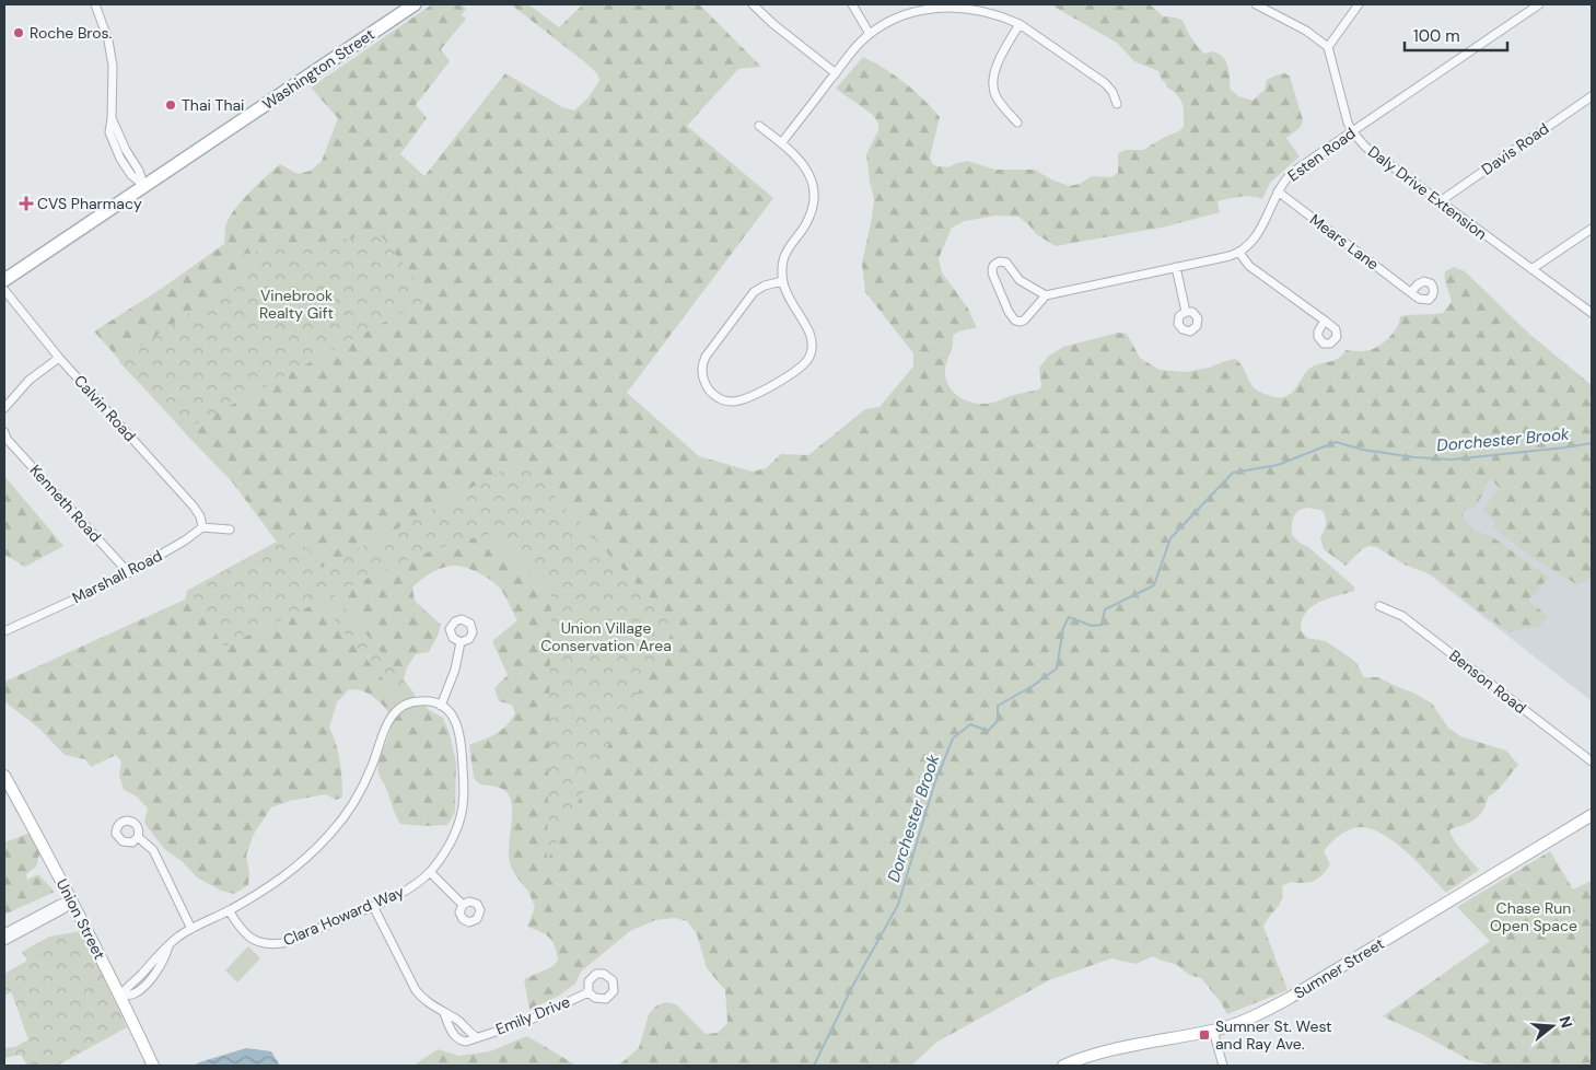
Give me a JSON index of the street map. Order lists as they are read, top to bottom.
{
  "streets": {
    "main road": ["Washington Street", "Union Street", "Sumner Street"],
    "street": [
      "Davis Road",
      "Esten Road",
      "Daly Drive Extension",
      "Mears Lane",
      "Calvin Road",
      "Kenneth Road",
      "Marshall Road",
      "Benson Road",
      "Clara Howard Way",
      "Emily Drive"
    ]
  },
  "crossings": [
    ["Davis Road", "Daly Drive Extension"],
    ["Esten Road", "Daly Drive Extension"],
    ["Esten Road", "Mears Lane"],
    ["Calvin Road", "Marshall Road"],
    ["Kenneth Road", "Marshall Road"],
    ["Clara Howard Way", "Emily Drive"]
  ],
  "water": ["Dorchester Brook"],
  "parks": ["Vinebrook Realty Gift", "Union Village Conservation Area", "Chase Run Open Space"],
  "places": {
    "other": ["Roche Bros.", "Thai Thai"],
    "health": ["CVS Pharmacy"],
    "transit": ["Sumner St. West and Ray Ave."]
  },
  "scale_bar": "100 m",
  "north": "right"
}
